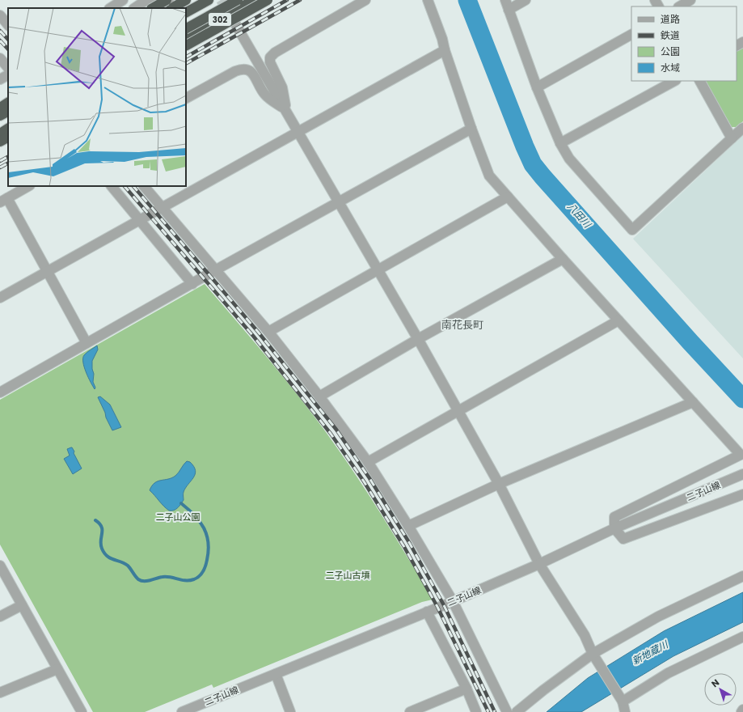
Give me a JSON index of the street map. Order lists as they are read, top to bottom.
{
  "streets": {
    "highway": ["302"],
    "street": ["二子山線"]
  },
  "districts": ["南花長町"],
  "water": ["八田川", "新地蔵川"],
  "parks": ["二子山公園", "二子山古墳"],
  "legend": [
    "道路",
    "鉄道",
    "公園",
    "水域"
  ],
  "north": "top left"
}
